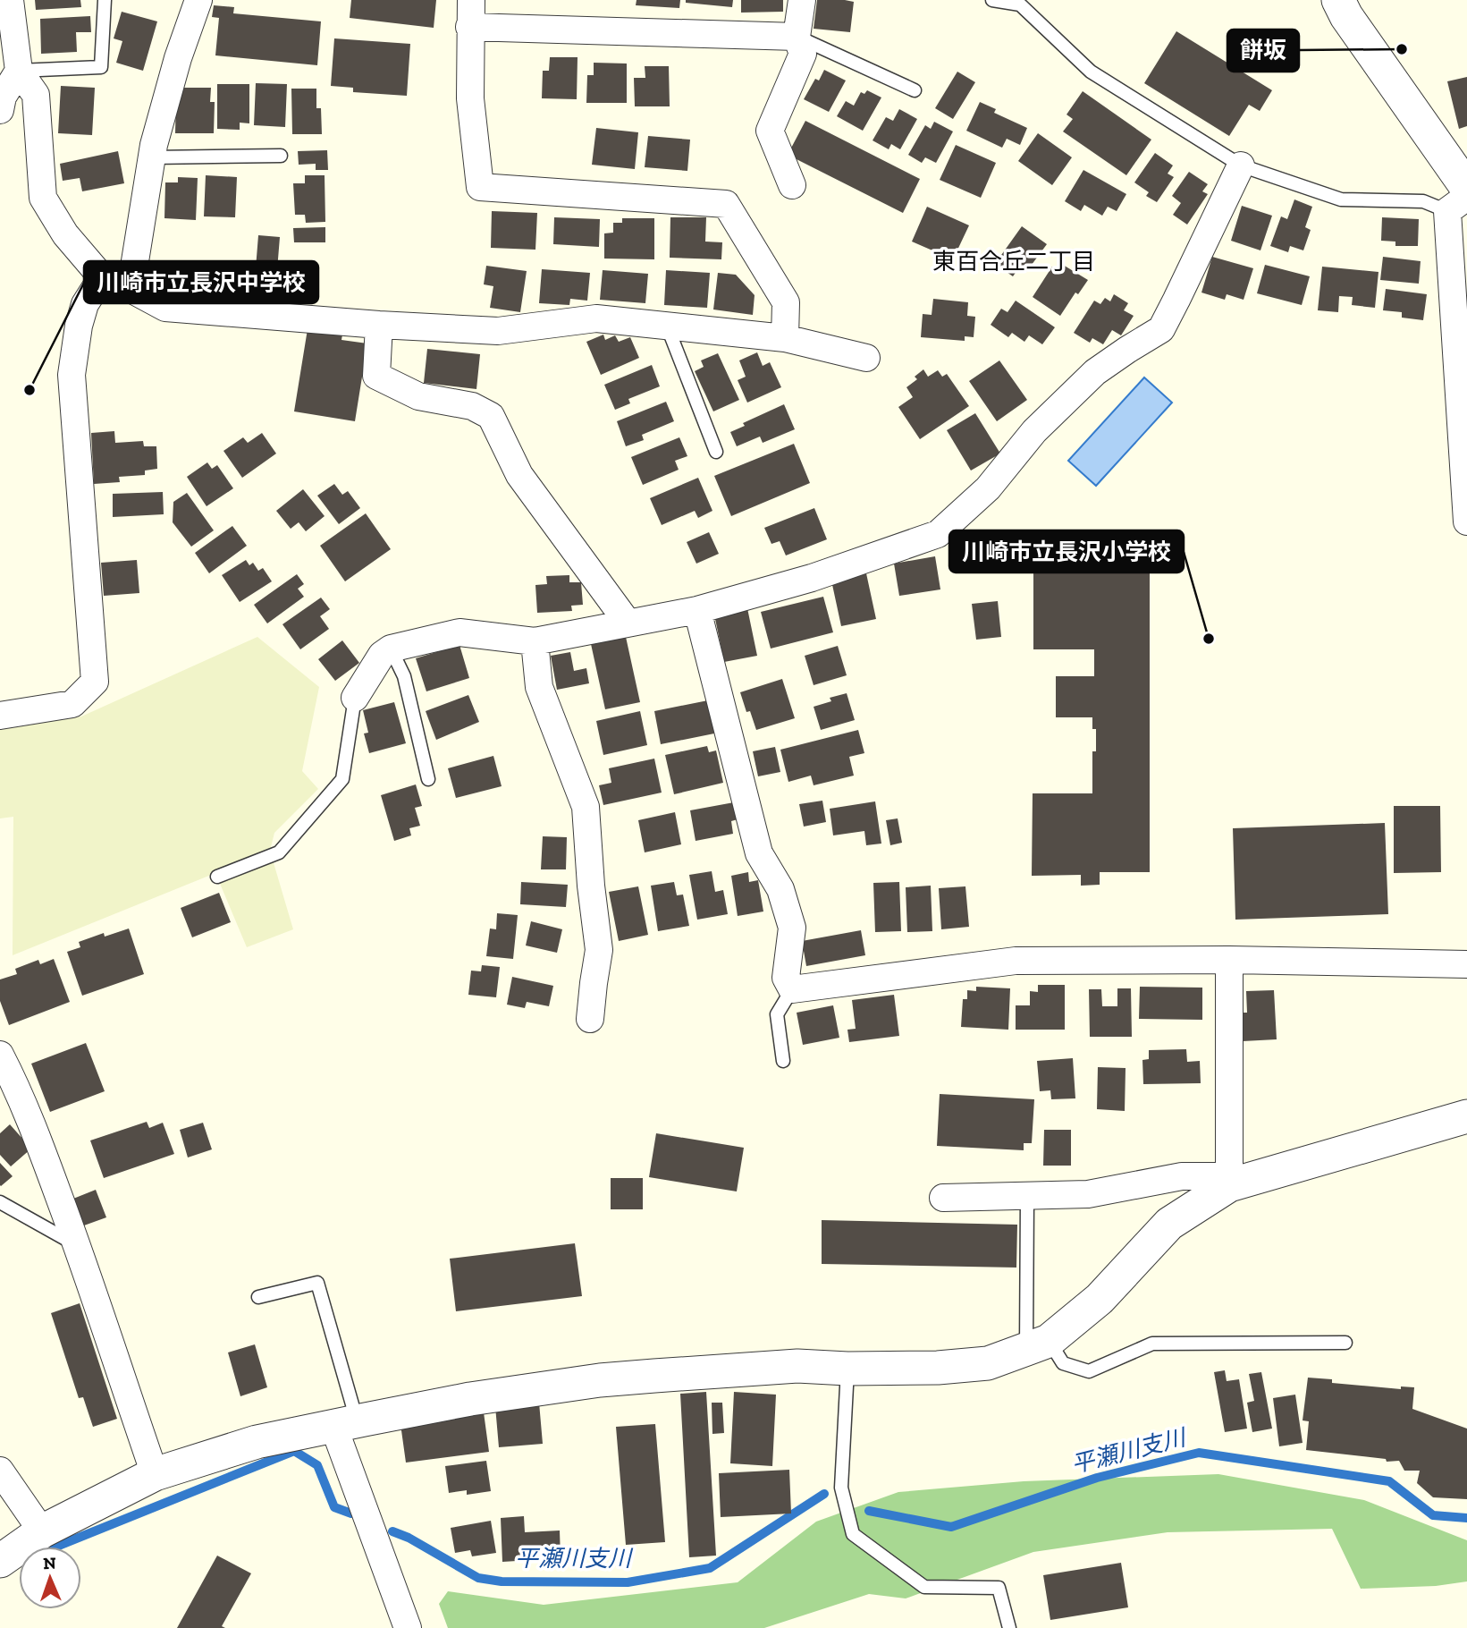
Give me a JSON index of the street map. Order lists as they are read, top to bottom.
{
  "districts": ["東百合丘二丁目"],
  "water": ["平瀬川支川"],
  "places": ["餅坂", "川崎市立長沢中学校", "川崎市立長沢小学校"],
  "north": "top"
}
